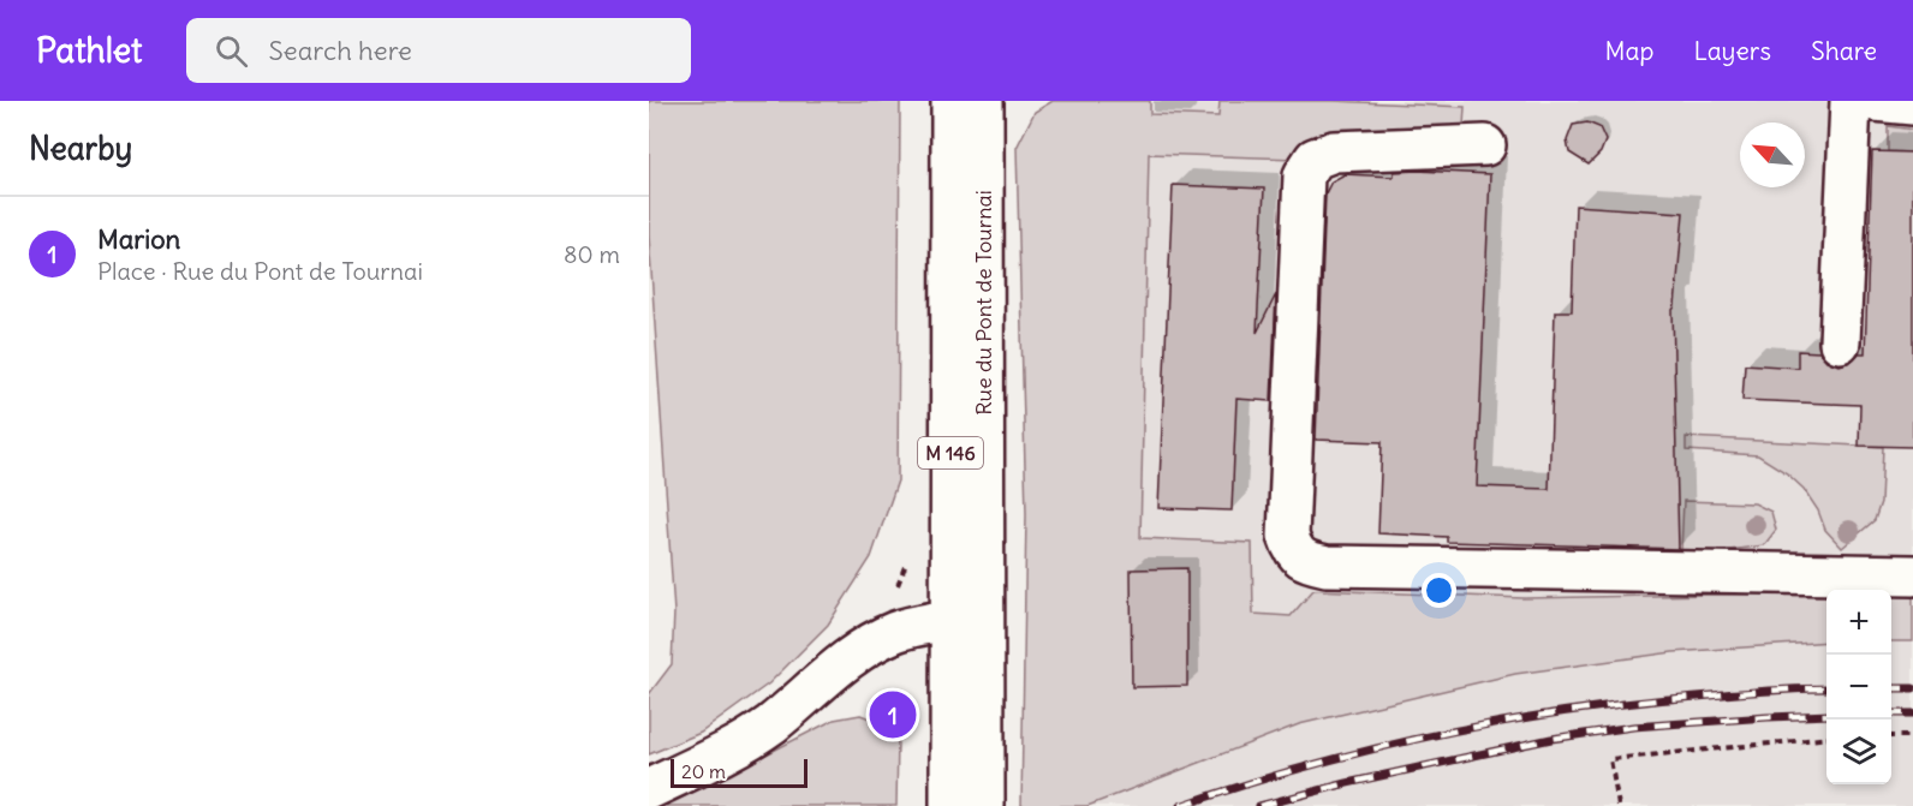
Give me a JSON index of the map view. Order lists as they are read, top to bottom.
{
  "streets": {
    "main road": ["Rue du Pont de Tournai", "M 146"]
  },
  "scale_bar": "20 m",
  "north": "top left",
  "page": {
    "header": "Pathlet",
    "search": "Search here",
    "nav": ["Map", "Layers", "Share"],
    "heading": "Nearby",
    "list": [
      {
        "mark": "1",
        "name": "Marion",
        "note": "Place · Rue du Pont de Tournai",
        "value": "80 m"
      }
    ],
    "map_buttons": ["+", "−"],
    "pins": "1",
    "scale": "20 m"
  }
}
